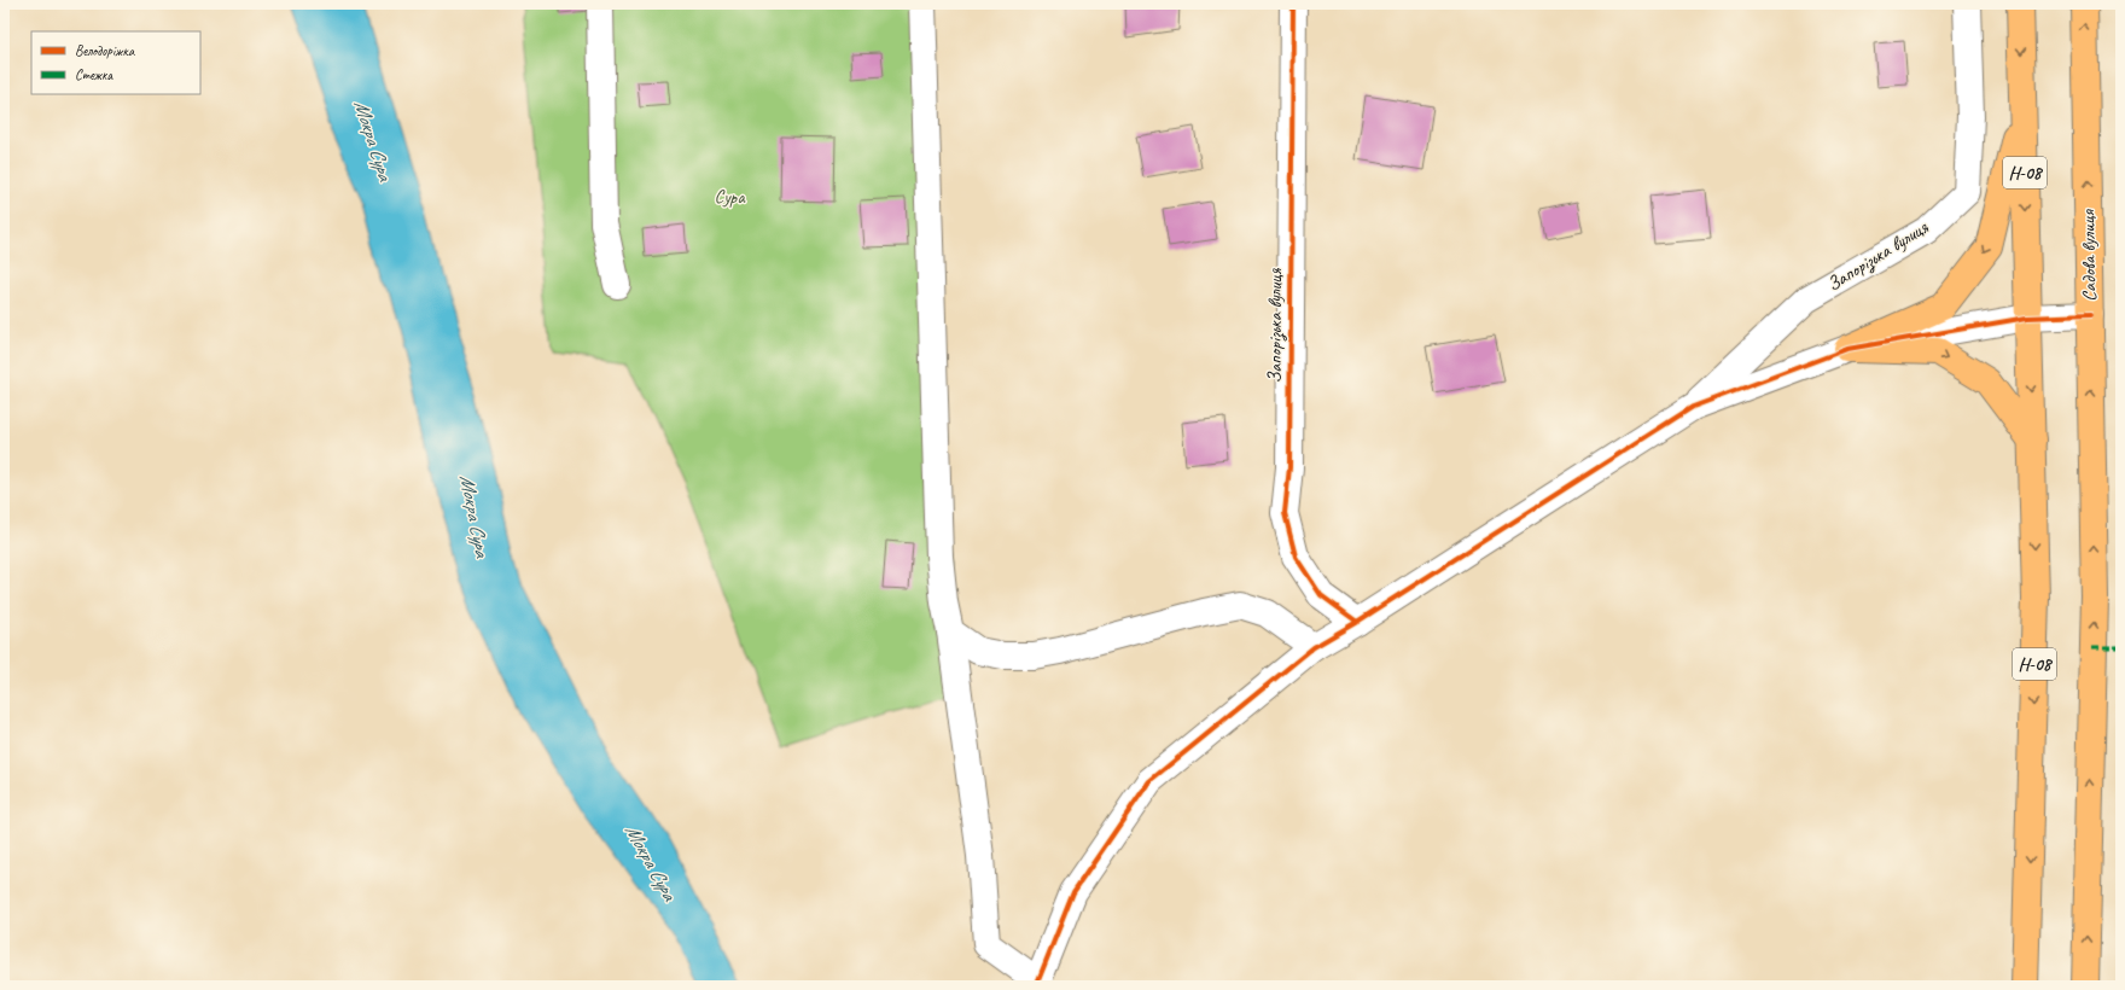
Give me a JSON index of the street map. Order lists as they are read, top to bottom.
{
  "streets": {
    "main road": ["Н-08", "Садова вулиця"],
    "street": ["Запорізька вулиця"]
  },
  "water": ["Мокра Сура"],
  "parks": ["Сура"],
  "legend": ["Велодоріжка", "Стежка"]
}
